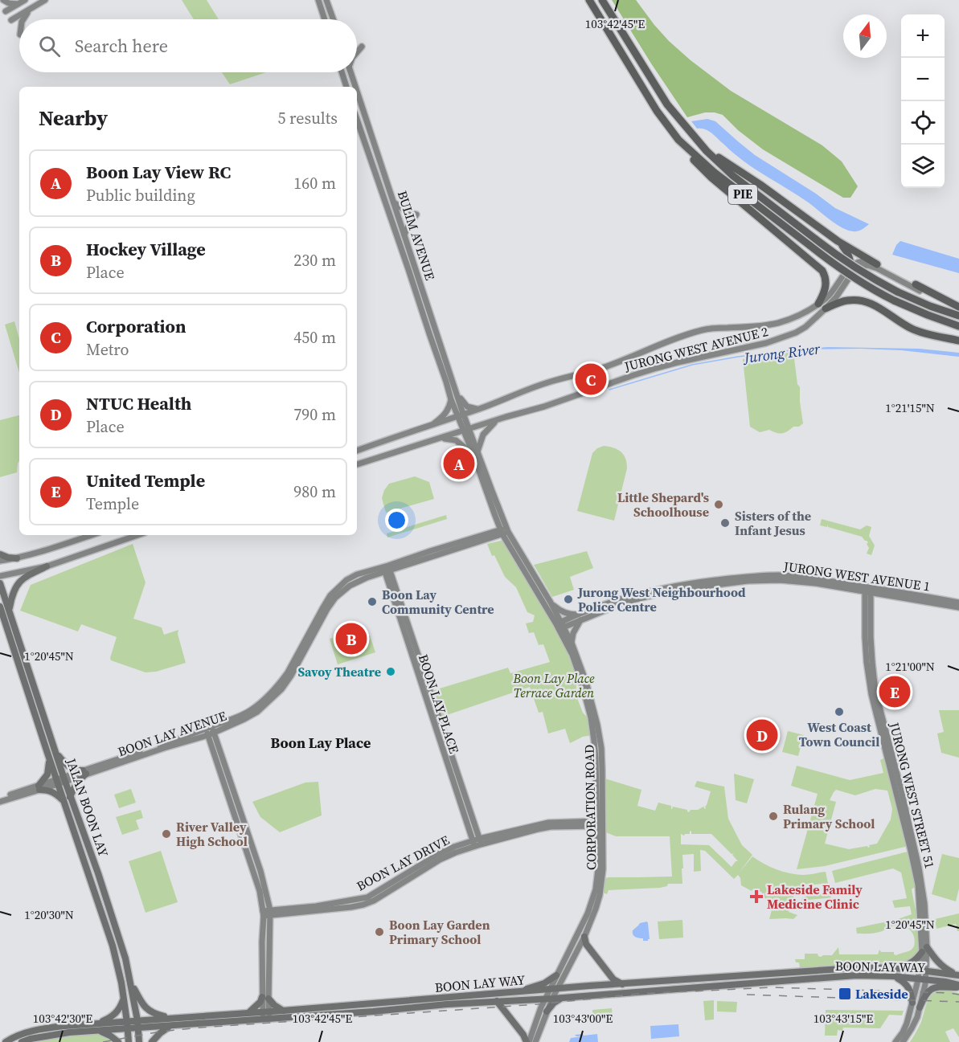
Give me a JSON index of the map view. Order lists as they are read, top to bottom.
{
  "streets": {
    "highway": ["PIE"],
    "main road": ["JALAN BOON LAY", "BOON LAY WAY"],
    "street": [
      "BULIM AVENUE",
      "JURONG WEST AVENUE 2",
      "JURONG WEST AVENUE 1",
      "BOON LAY PLACE",
      "BOON LAY AVENUE",
      "JURONG WEST STREET 51",
      "CORPORATION ROAD",
      "BOON LAY DRIVE"
    ]
  },
  "crossings": [
    ["BULIM AVENUE", "JURONG WEST AVENUE 2"],
    ["BULIM AVENUE", "CORPORATION ROAD"],
    ["JURONG WEST AVENUE 2", "CORPORATION ROAD"],
    ["JURONG WEST AVENUE 1", "JURONG WEST STREET 51"],
    ["JURONG WEST AVENUE 1", "CORPORATION ROAD"],
    ["BOON LAY PLACE", "BOON LAY AVENUE"],
    ["BOON LAY PLACE", "BOON LAY DRIVE"],
    ["BOON LAY AVENUE", "JALAN BOON LAY"],
    ["BOON LAY AVENUE", "CORPORATION ROAD"],
    ["JURONG WEST STREET 51", "BOON LAY WAY"],
    ["JALAN BOON LAY", "BOON LAY WAY"],
    ["CORPORATION ROAD", "BOON LAY DRIVE"],
    ["CORPORATION ROAD", "BOON LAY WAY"]
  ],
  "districts": ["Boon Lay Place"],
  "water": ["Jurong River"],
  "parks": ["Boon Lay Place Terrace Garden"],
  "places": {
    "other": [
      "Little Shepard's Schoolhouse",
      "Sisters of the Infant Jesus",
      "Jurong West Neighbourhood Police Centre",
      "Boon Lay Community Centre",
      "Savoy Theatre",
      "West Coast Town Council",
      "Rulang Primary School",
      "River Valley High School",
      "Boon Lay Garden Primary School"
    ],
    "health": ["Lakeside Family Medicine Clinic"],
    "transit": ["Lakeside"]
  },
  "north": "top",
  "page": {
    "map_buttons": ["+", "−"],
    "search": "Search here",
    "heading": ["Nearby", "5 results"],
    "list": [
      {
        "mark": "A",
        "name": "Boon Lay View RC",
        "note": "Public building",
        "value": "160 m"
      },
      {
        "mark": "B",
        "name": "Hockey Village",
        "note": "Place",
        "value": "230 m"
      },
      {
        "mark": "C",
        "name": "Corporation",
        "note": "Metro",
        "value": "450 m"
      },
      {
        "mark": "D",
        "name": "NTUC Health",
        "note": "Place",
        "value": "790 m"
      },
      {
        "mark": "E",
        "name": "United Temple",
        "note": "Temple",
        "value": "980 m"
      }
    ],
    "pins": [
      "C",
      "A",
      "B",
      "E",
      "D"
    ]
  },
  "coordinates": [
    "103°42'45\"E",
    "1°21'15\"N",
    "1°20'45\"N",
    "1°21'00\"N",
    "1°20'30\"N",
    "103°42'30\"E",
    "103°43'00\"E",
    "103°43'15\"E"
  ]
}
